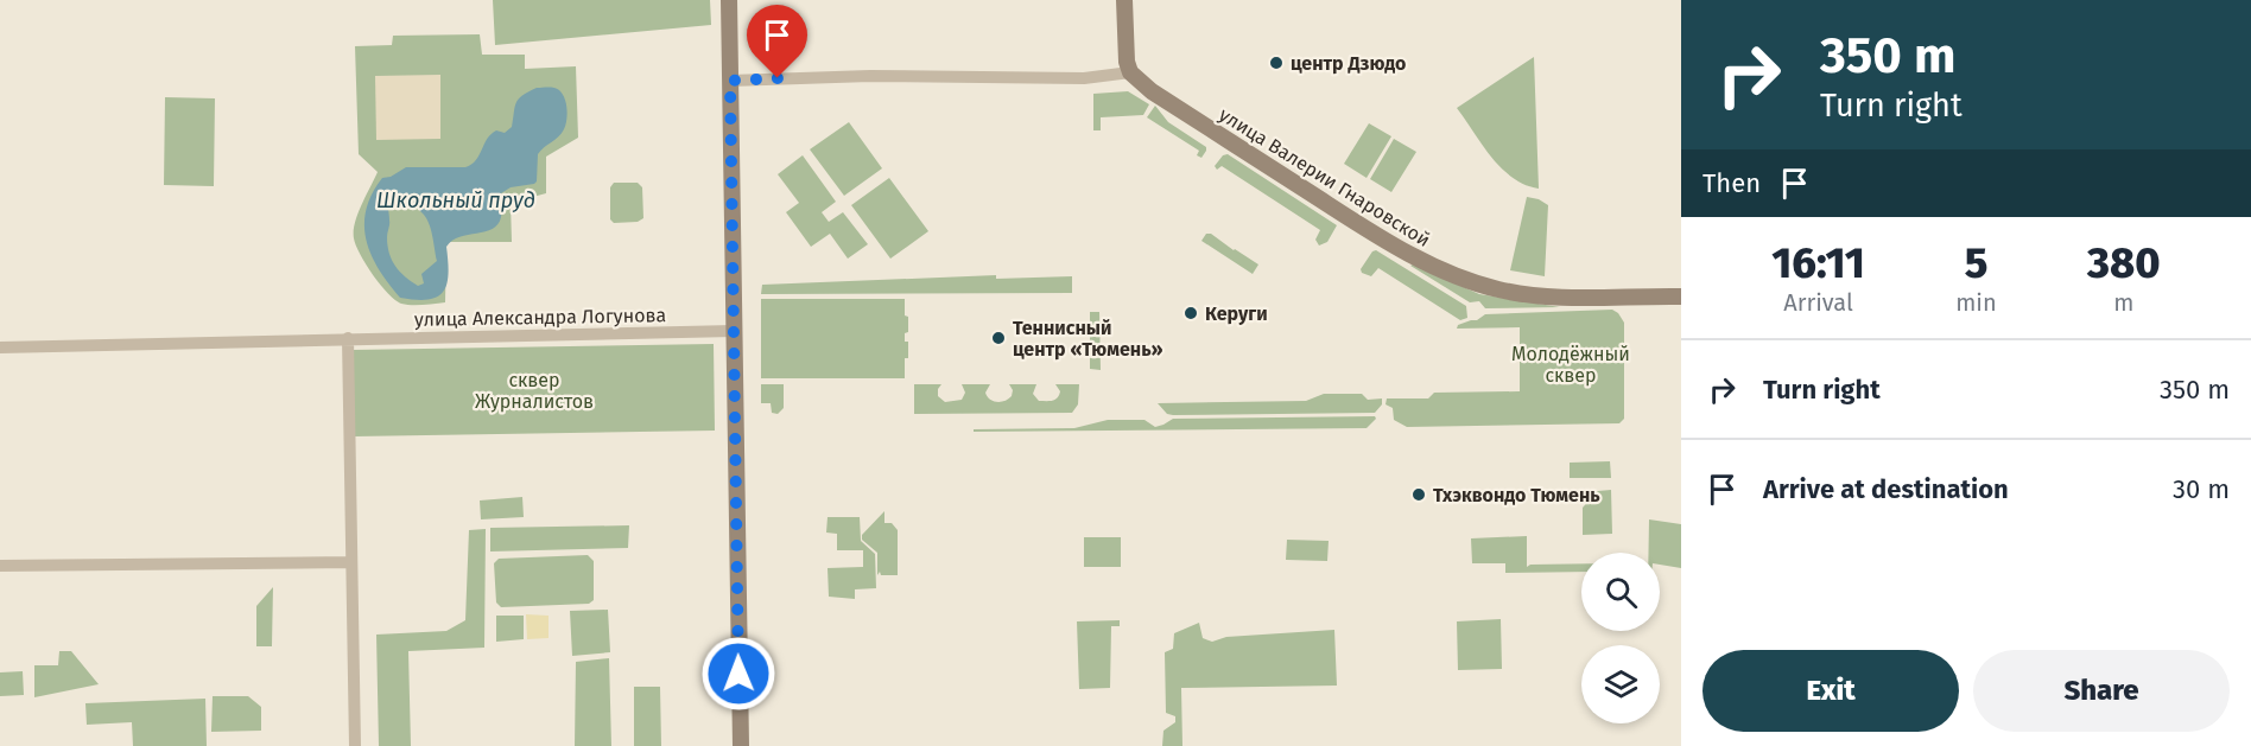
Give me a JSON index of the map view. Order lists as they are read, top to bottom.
{
  "streets": {
    "street": ["улица Валерии Гнаровской", "улица Александра Логунова"]
  },
  "water": ["Школьный пруд"],
  "parks": ["Молодёжный сквер", "сквер Журналистов"],
  "places": [
    "центр Дзюдо",
    "Керуги",
    "Теннисный центр «Тюмень»",
    "Тхэквондо Тюмень"
  ],
  "page": {
    "turn": ["350 m", "Turn right"],
    "then": "Then",
    "eta": [
      "16:11",
      "Arrival",
      "5",
      "min",
      "380",
      "m"
    ],
    "list": [
      {
        "name": "Turn right",
        "value": "350 m"
      },
      {
        "name": "Arrive at destination",
        "value": "30 m"
      }
    ],
    "buttons": ["Exit", "Share"]
  }
}
